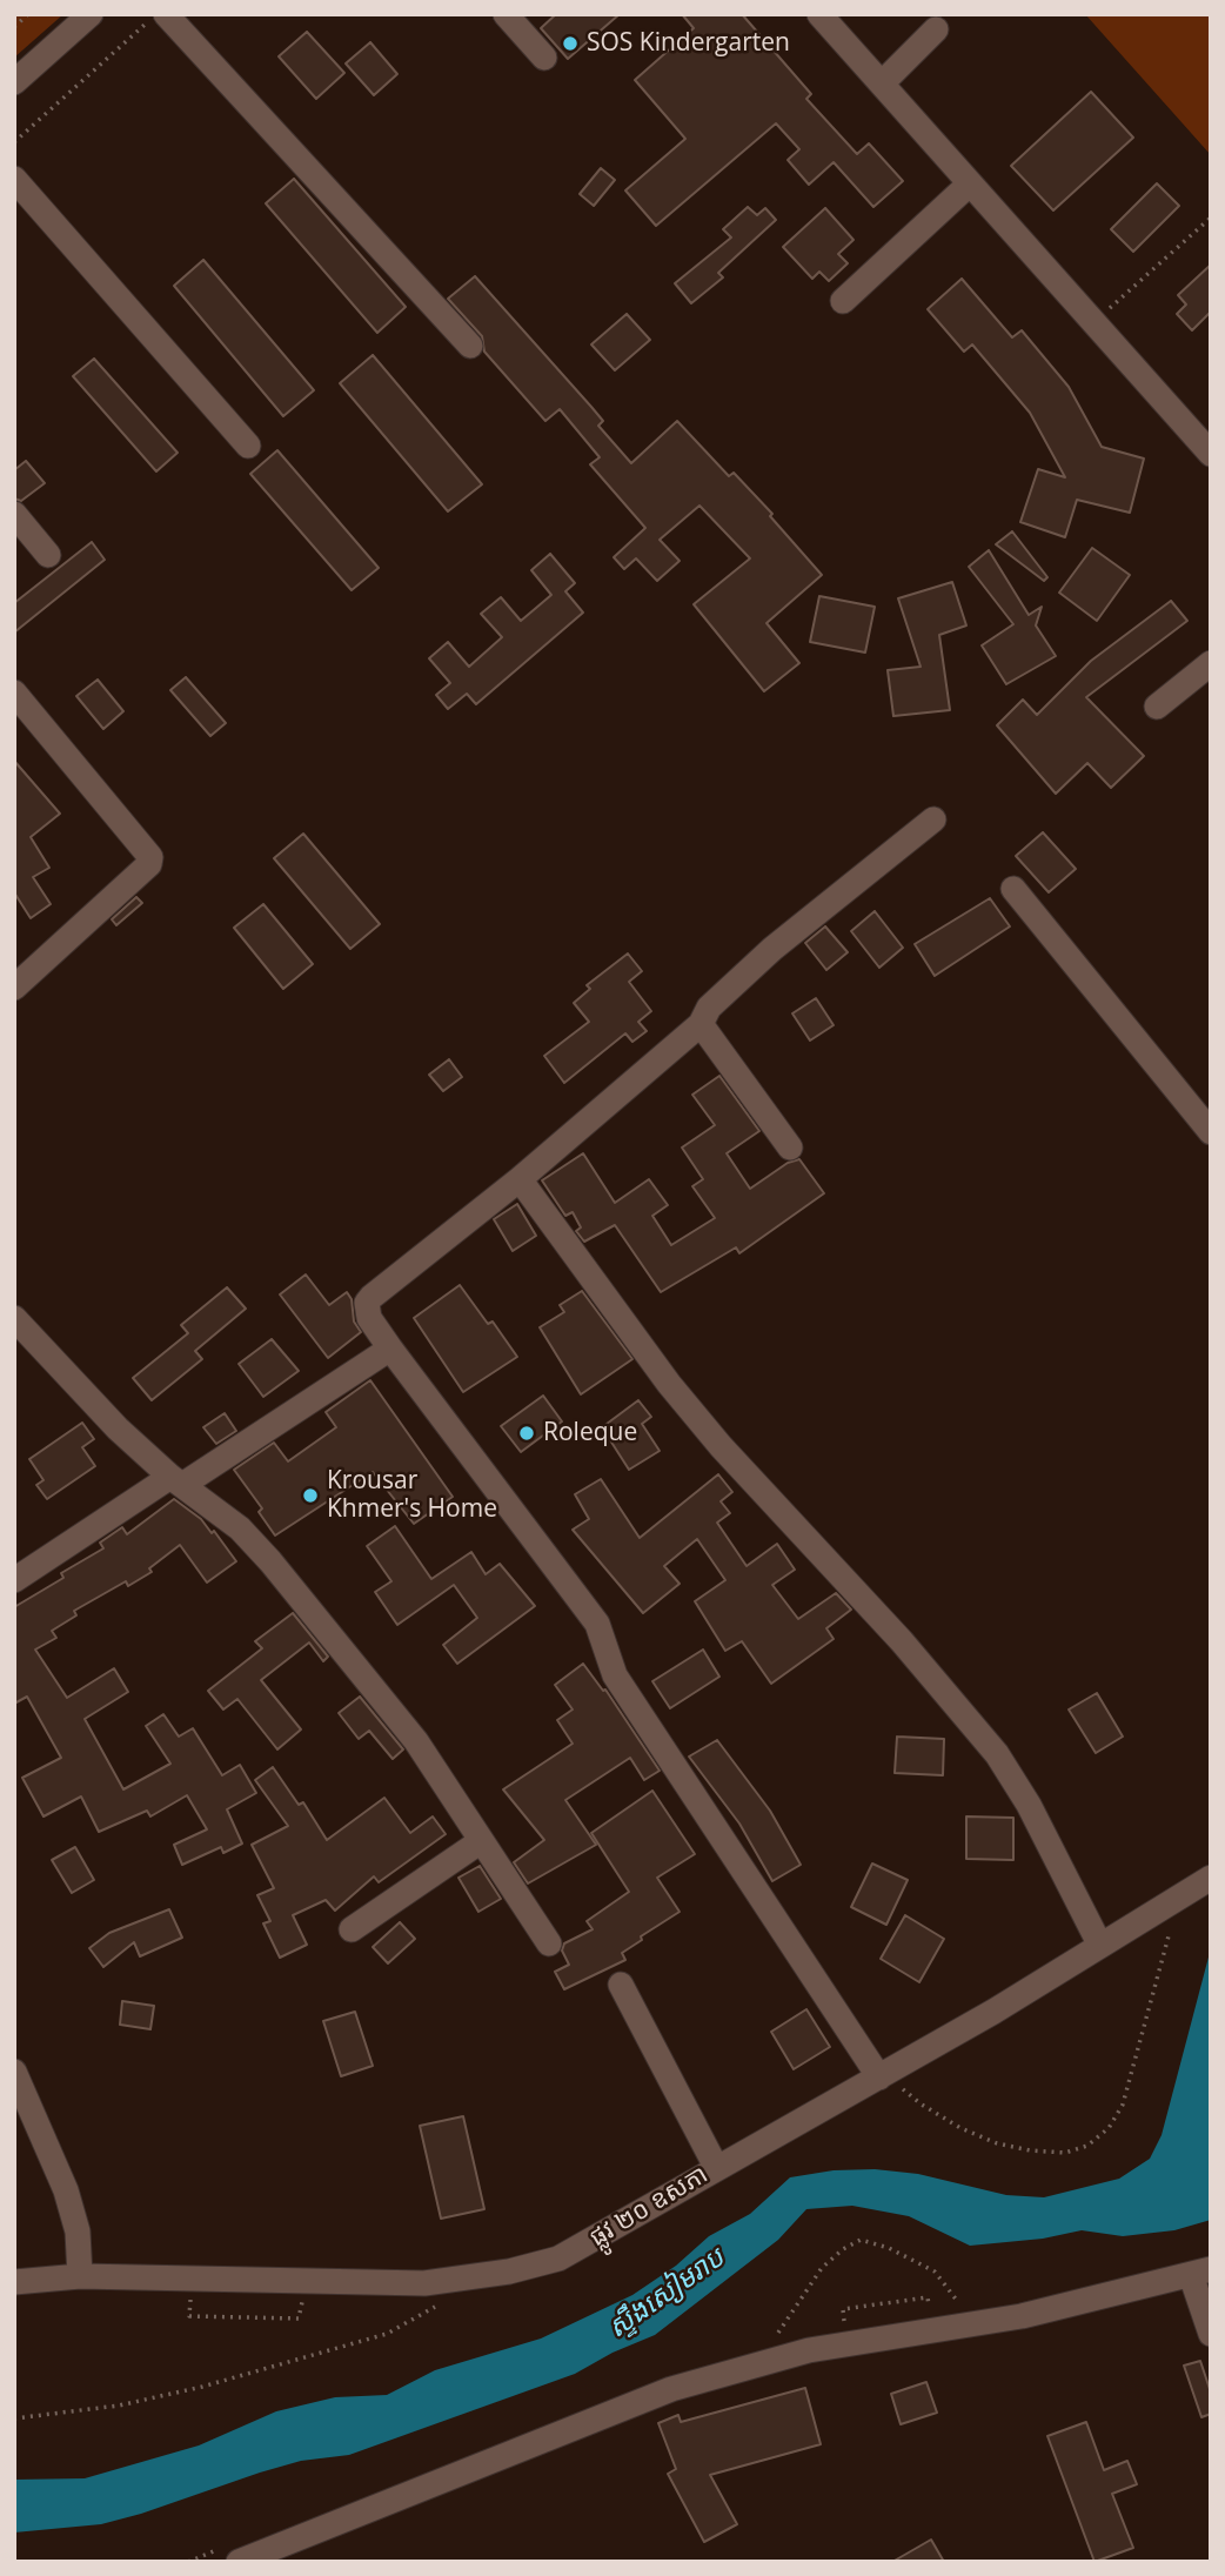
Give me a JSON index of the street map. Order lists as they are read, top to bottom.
{
  "streets": {
    "street": ["ផ្លូវ ២០ ឧសភា"]
  },
  "water": ["ស្ទឹងសៀមរាប"],
  "places": ["SOS Kindergarten", "Roleque", "Krousar Khmer's Home"]
}
